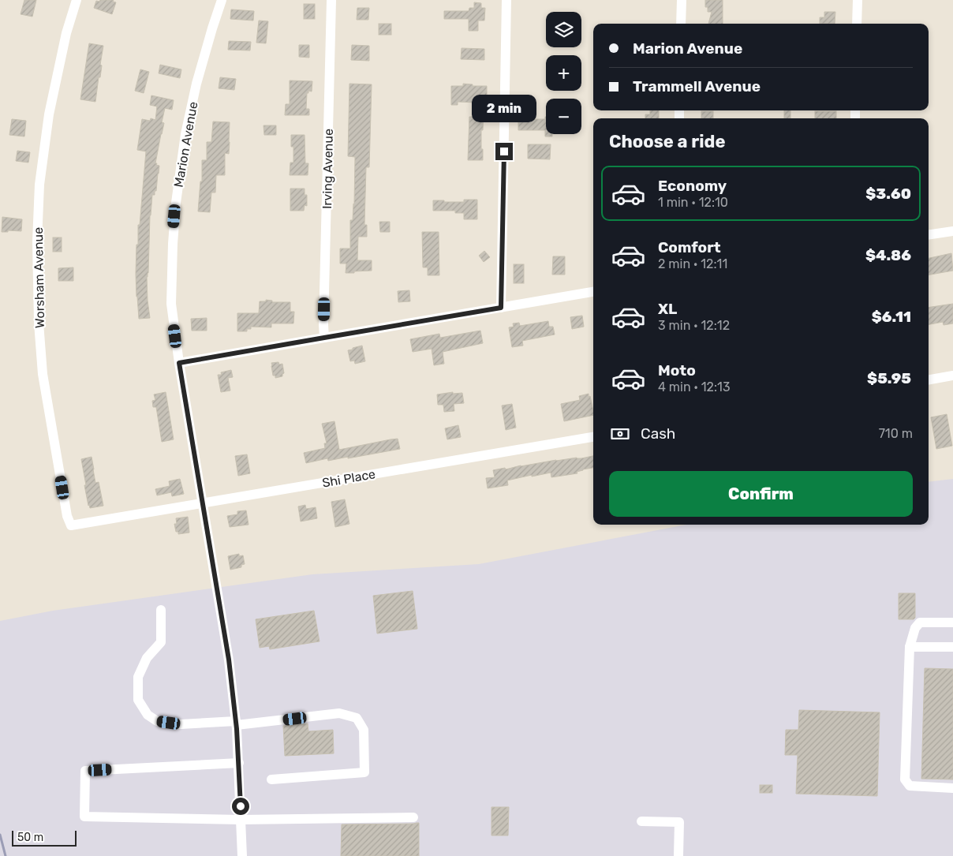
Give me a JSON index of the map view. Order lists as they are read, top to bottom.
{
  "streets": {
    "street": [
      "Marion Avenue",
      "Irving Avenue",
      "Worsham Avenue",
      "Shi Place"
    ]
  },
  "crossings": [
    ["Marion Avenue", "Shi Place"],
    ["Worsham Avenue", "Shi Place"]
  ],
  "scale_bar": "50 m",
  "page": {
    "map_buttons": ["+", "−"],
    "banner": ["Marion Avenue", "Trammell Avenue"],
    "bubble": "2 min",
    "heading": "Choose a ride",
    "list": [
      {
        "name": "Economy",
        "note": "1 min · 12:10",
        "value": "$3.60"
      },
      {
        "name": "Comfort",
        "note": "2 min · 12:11",
        "value": "$4.86"
      },
      {
        "name": "XL",
        "note": "3 min · 12:12",
        "value": "$6.11"
      },
      {
        "name": "Moto",
        "note": "4 min · 12:13",
        "value": "$5.95"
      }
    ],
    "pay": ["Cash", "710 m"],
    "buttons": "Confirm",
    "scale": "50 m"
  }
}
